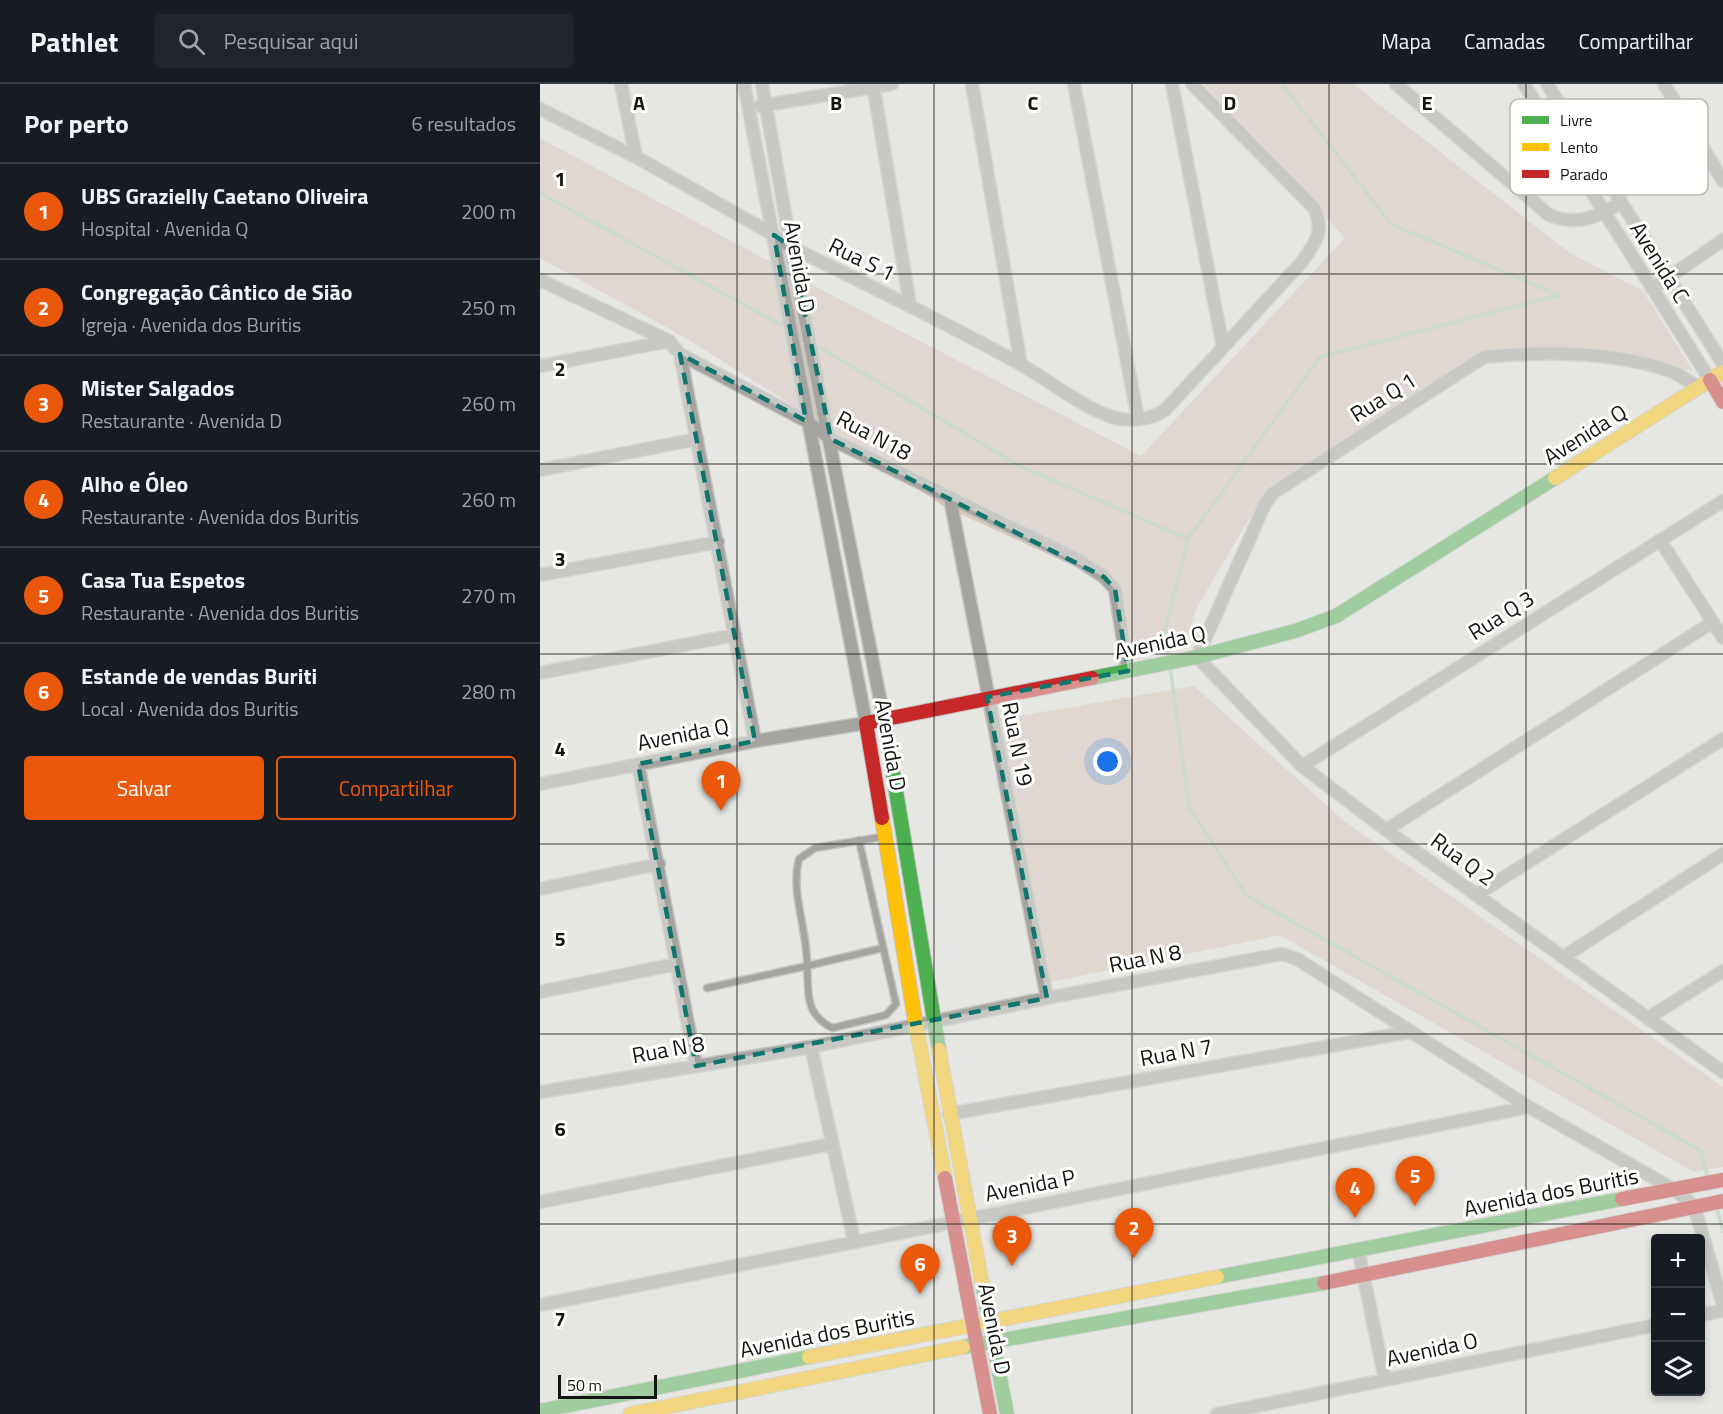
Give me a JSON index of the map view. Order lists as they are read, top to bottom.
{
  "streets": {
    "street": [
      "Rua S 1",
      "Avenida C",
      "Avenida D",
      "Rua Q 1",
      "Avenida Q",
      "Rua N18",
      "Rua Q 3",
      "Rua N 19",
      "Rua Q 2",
      "Rua N 8",
      "Rua N 7",
      "Avenida P",
      "Avenida dos Buritis",
      "Avenida O"
    ]
  },
  "crossings": [
    ["Rua S 1", "Avenida D"],
    ["Avenida C", "Rua Q 1"],
    ["Avenida C", "Avenida Q"],
    ["Avenida D", "Avenida Q"],
    ["Avenida D", "Rua N18"],
    ["Avenida D", "Rua N 8"],
    ["Avenida D", "Rua N 7"],
    ["Avenida D", "Avenida P"],
    ["Avenida D", "Avenida dos Buritis"],
    ["Rua Q 1", "Avenida Q"],
    ["Rua Q 1", "Rua Q 2"],
    ["Avenida Q", "Rua N18"],
    ["Avenida Q", "Rua N 19"],
    ["Avenida Q", "Rua Q 2"],
    ["Rua N18", "Rua N 19"],
    ["Rua Q 3", "Rua Q 2"],
    ["Rua N 19", "Rua N 8"],
    ["Rua N 8", "Rua N 7"],
    ["Rua N 8", "Avenida P"],
    ["Rua N 8", "Avenida dos Buritis"]
  ],
  "legend": ["Livre", "Lento", "Parado"],
  "scale_bar": "50 m",
  "page": {
    "header": "Pathlet",
    "search": "Pesquisar aqui",
    "nav": ["Mapa", "Camadas", "Compartilhar"],
    "heading": ["Por perto", "6 resultados"],
    "list": [
      {
        "mark": "1",
        "name": "UBS Grazielly Caetano Oliveira",
        "note": "Hospital · Avenida Q",
        "value": "200 m"
      },
      {
        "mark": "2",
        "name": "Congregação Cântico de Sião",
        "note": "Igreja · Avenida dos Buritis",
        "value": "250 m"
      },
      {
        "mark": "3",
        "name": "Mister Salgados",
        "note": "Restaurante · Avenida D",
        "value": "260 m"
      },
      {
        "mark": "4",
        "name": "Alho e Óleo",
        "note": "Restaurante · Avenida dos Buritis",
        "value": "260 m"
      },
      {
        "mark": "5",
        "name": "Casa Tua Espetos",
        "note": "Restaurante · Avenida dos Buritis",
        "value": "270 m"
      },
      {
        "mark": "6",
        "name": "Estande de vendas Buriti",
        "note": "Local · Avenida dos Buritis",
        "value": "280 m"
      }
    ],
    "buttons": ["Salvar", "Compartilhar"],
    "pins": [
      "1",
      "5",
      "4",
      "2",
      "3",
      "6"
    ],
    "map_buttons": ["+", "−"],
    "scale": "50 m"
  },
  "grid": {
    "columns": [
      "A",
      "B",
      "C",
      "D",
      "E"
    ],
    "rows": [
      "1",
      "2",
      "3",
      "4",
      "5",
      "6",
      "7"
    ]
  }
}
